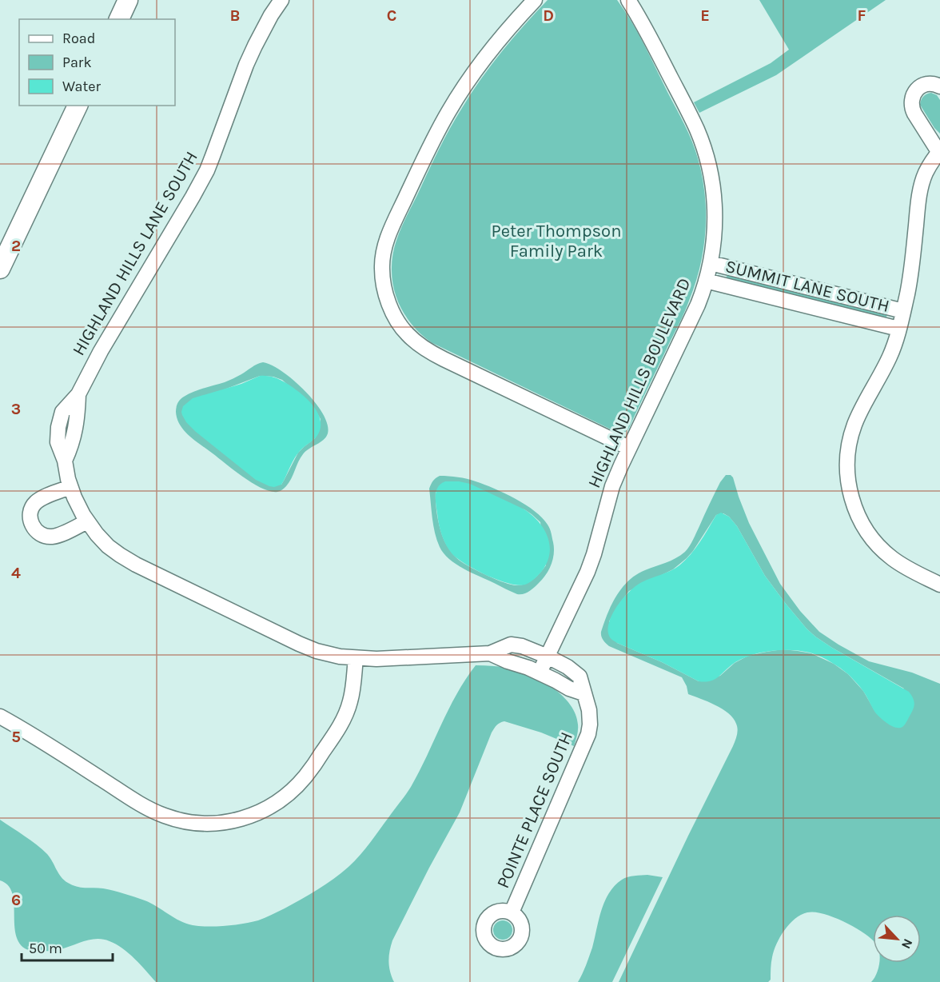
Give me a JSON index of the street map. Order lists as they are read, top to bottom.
{
  "streets": {
    "street": [
      "HIGHLAND HILLS LANE SOUTH",
      "SUMMIT LANE SOUTH",
      "HIGHLAND HILLS BOULEVARD",
      "POINTE PLACE SOUTH"
    ]
  },
  "crossings": [
    ["HIGHLAND HILLS LANE SOUTH", "HIGHLAND HILLS BOULEVARD"],
    ["HIGHLAND HILLS LANE SOUTH", "POINTE PLACE SOUTH"],
    ["SUMMIT LANE SOUTH", "HIGHLAND HILLS BOULEVARD"],
    ["HIGHLAND HILLS BOULEVARD", "POINTE PLACE SOUTH"]
  ],
  "parks": ["Peter Thompson Family Park"],
  "legend": ["Road", "Park", "Water"],
  "scale_bar": "50 m",
  "north": "bottom right",
  "grid": {
    "columns": [
      "B",
      "C",
      "D",
      "E",
      "F"
    ],
    "rows": [
      "2",
      "3",
      "4",
      "5",
      "6"
    ]
  }
}
